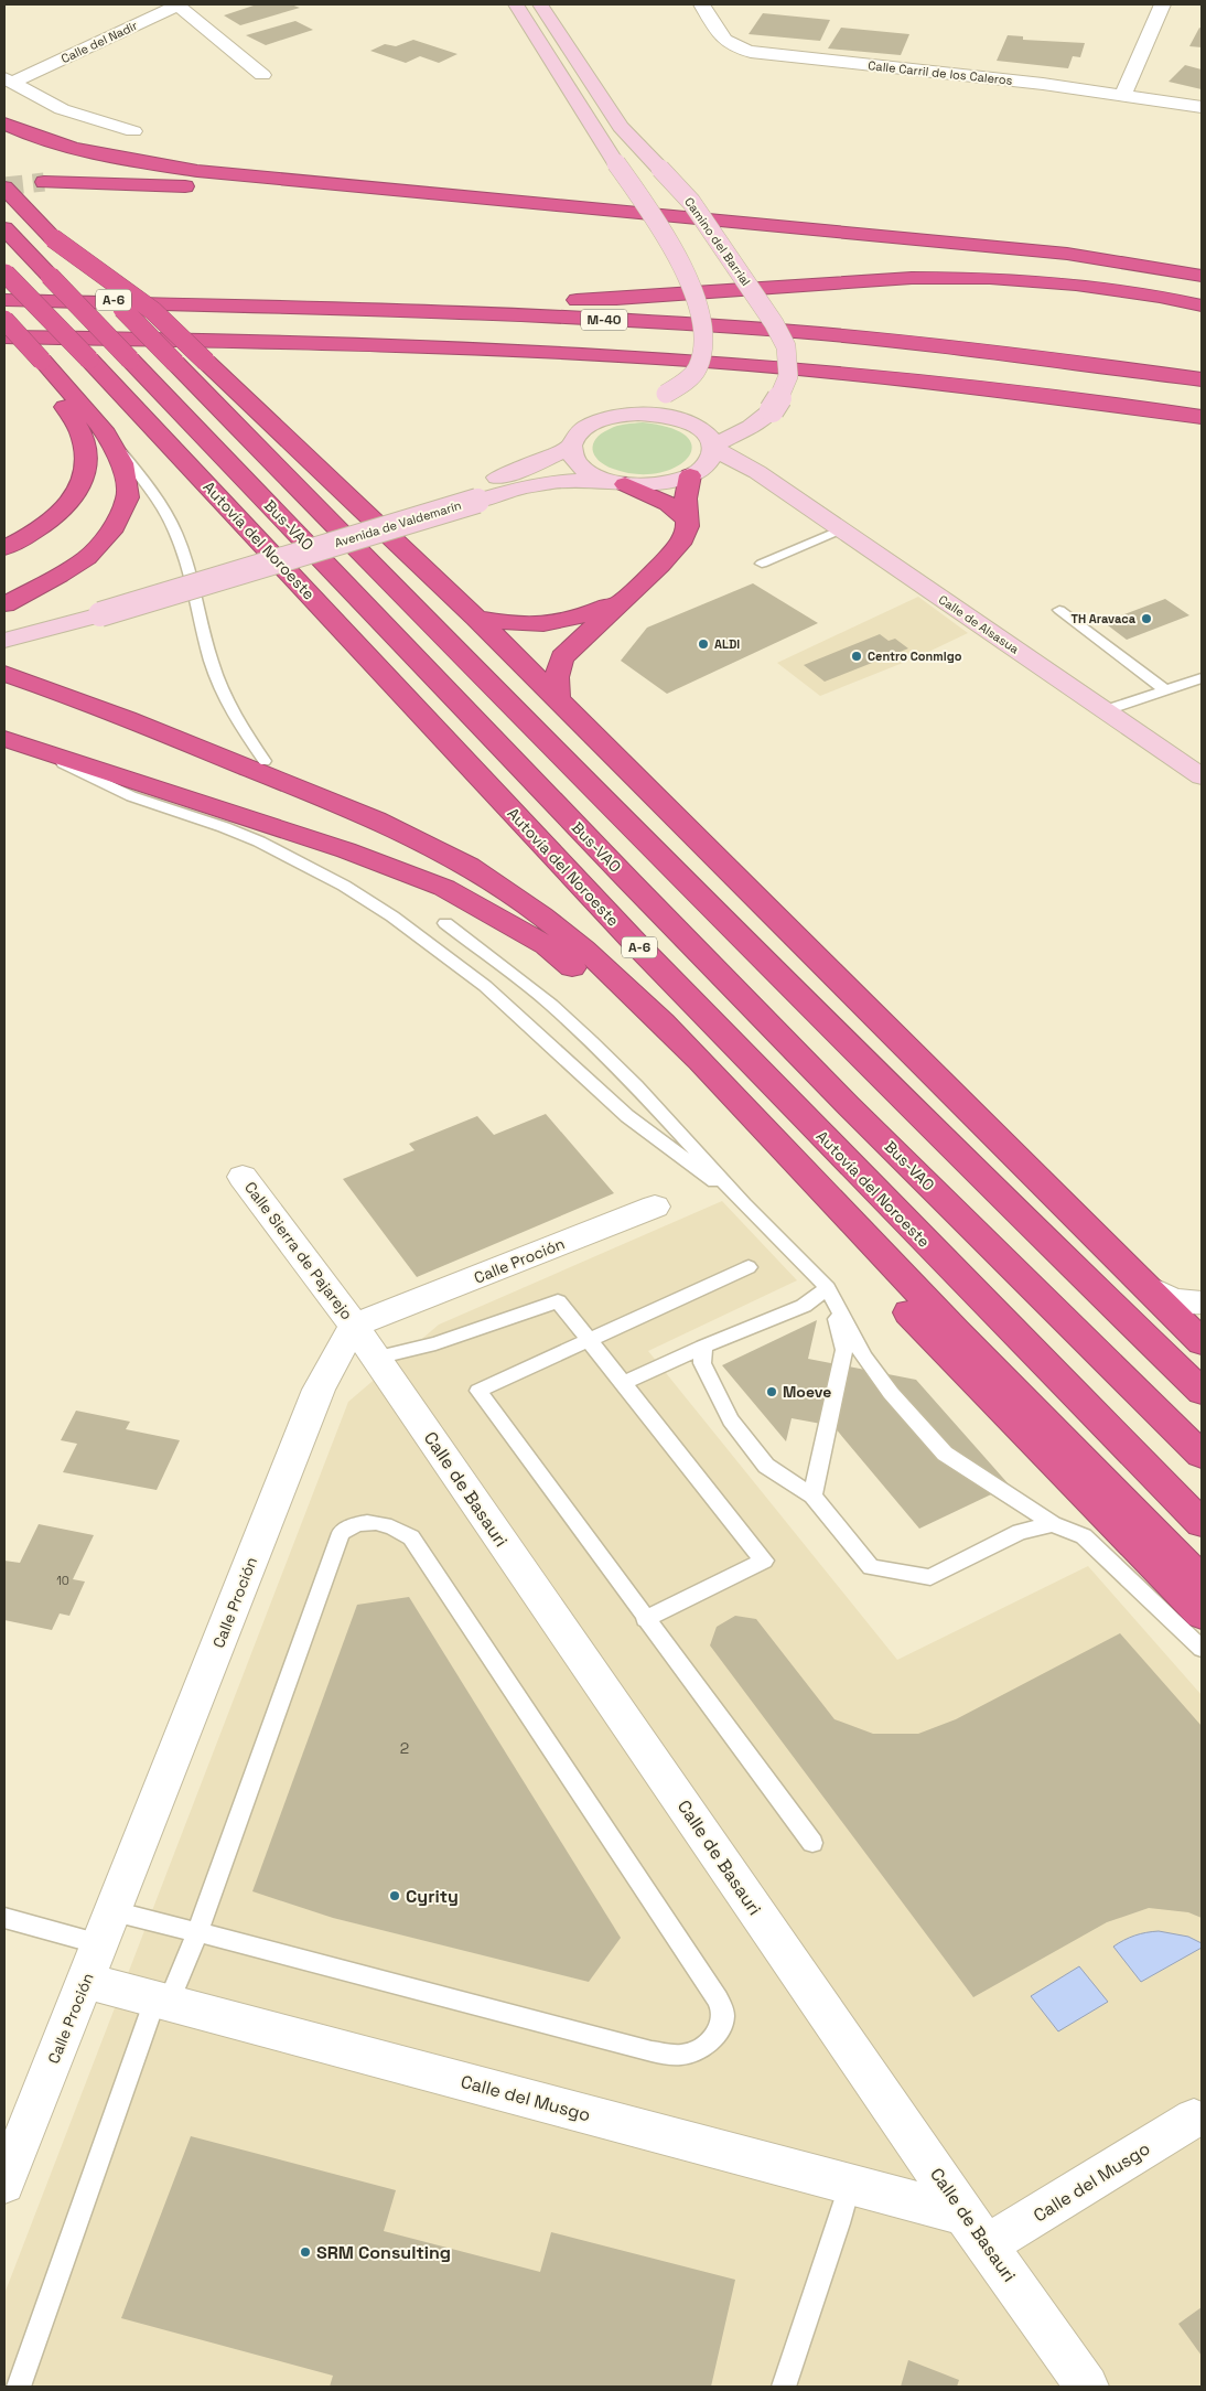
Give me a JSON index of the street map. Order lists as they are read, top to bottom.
{
  "streets": {
    "highway": [
      "A-6",
      "M-40",
      "Bus-VAO",
      "Autovía del Noroeste"
    ],
    "main road": ["Camino del Barrial", "Avenida de Valdemarín", "Calle de Alsasua"],
    "street": [
      "Calle del Nadir",
      "Calle Carril de los Caleros",
      "Calle Sierra de Pajarejo",
      "Calle Proción",
      "Calle de Basauri",
      "Calle del Musgo"
    ]
  },
  "crossings": [
    ["Camino del Barrial", "Calle de Alsasua"],
    ["Avenida de Valdemarín", "Calle de Alsasua"],
    ["Calle Sierra de Pajarejo", "Calle Proción"],
    ["Calle Sierra de Pajarejo", "Calle de Basauri"],
    ["Calle Proción", "Calle de Basauri"],
    ["Calle Proción", "Calle del Musgo"],
    ["Calle de Basauri", "Calle del Musgo"]
  ],
  "places": [
    "TH Aravaca",
    "ALDI",
    "Centro Conmigo",
    "Moeve",
    "Cyrity",
    "SRM Consulting"
  ],
  "house_numbers": ["10", "2"]
}
